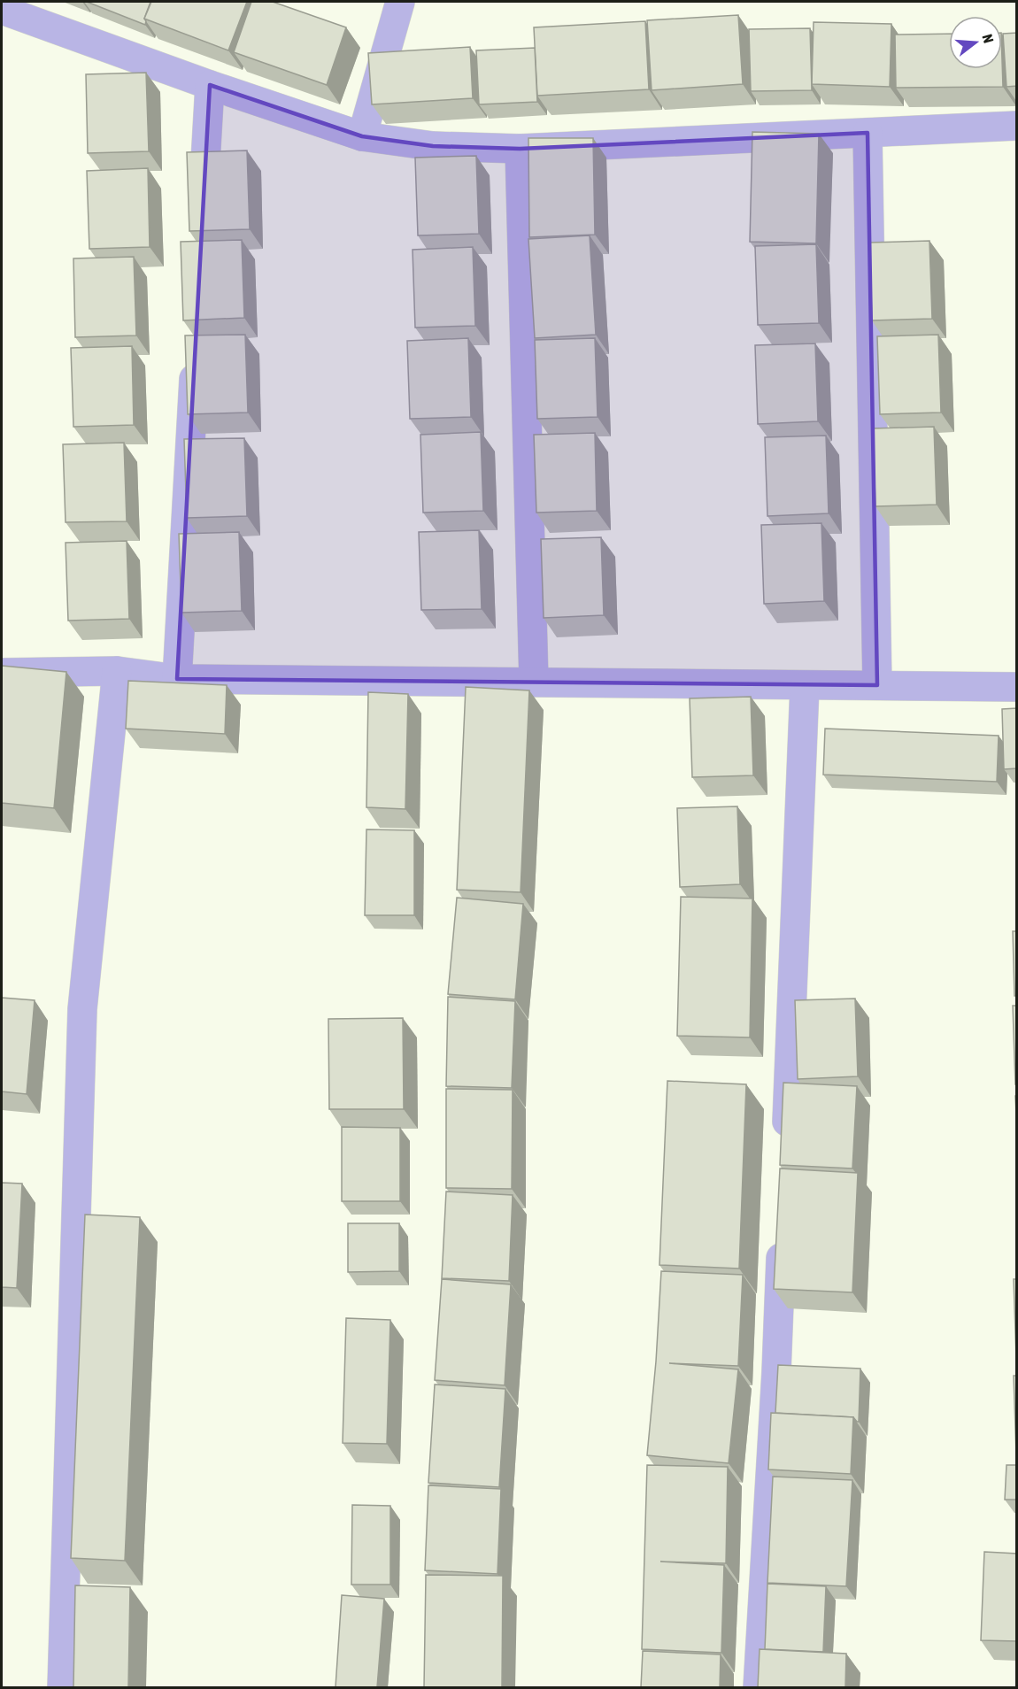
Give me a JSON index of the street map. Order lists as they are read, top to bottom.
{
  "north": "right"
}
